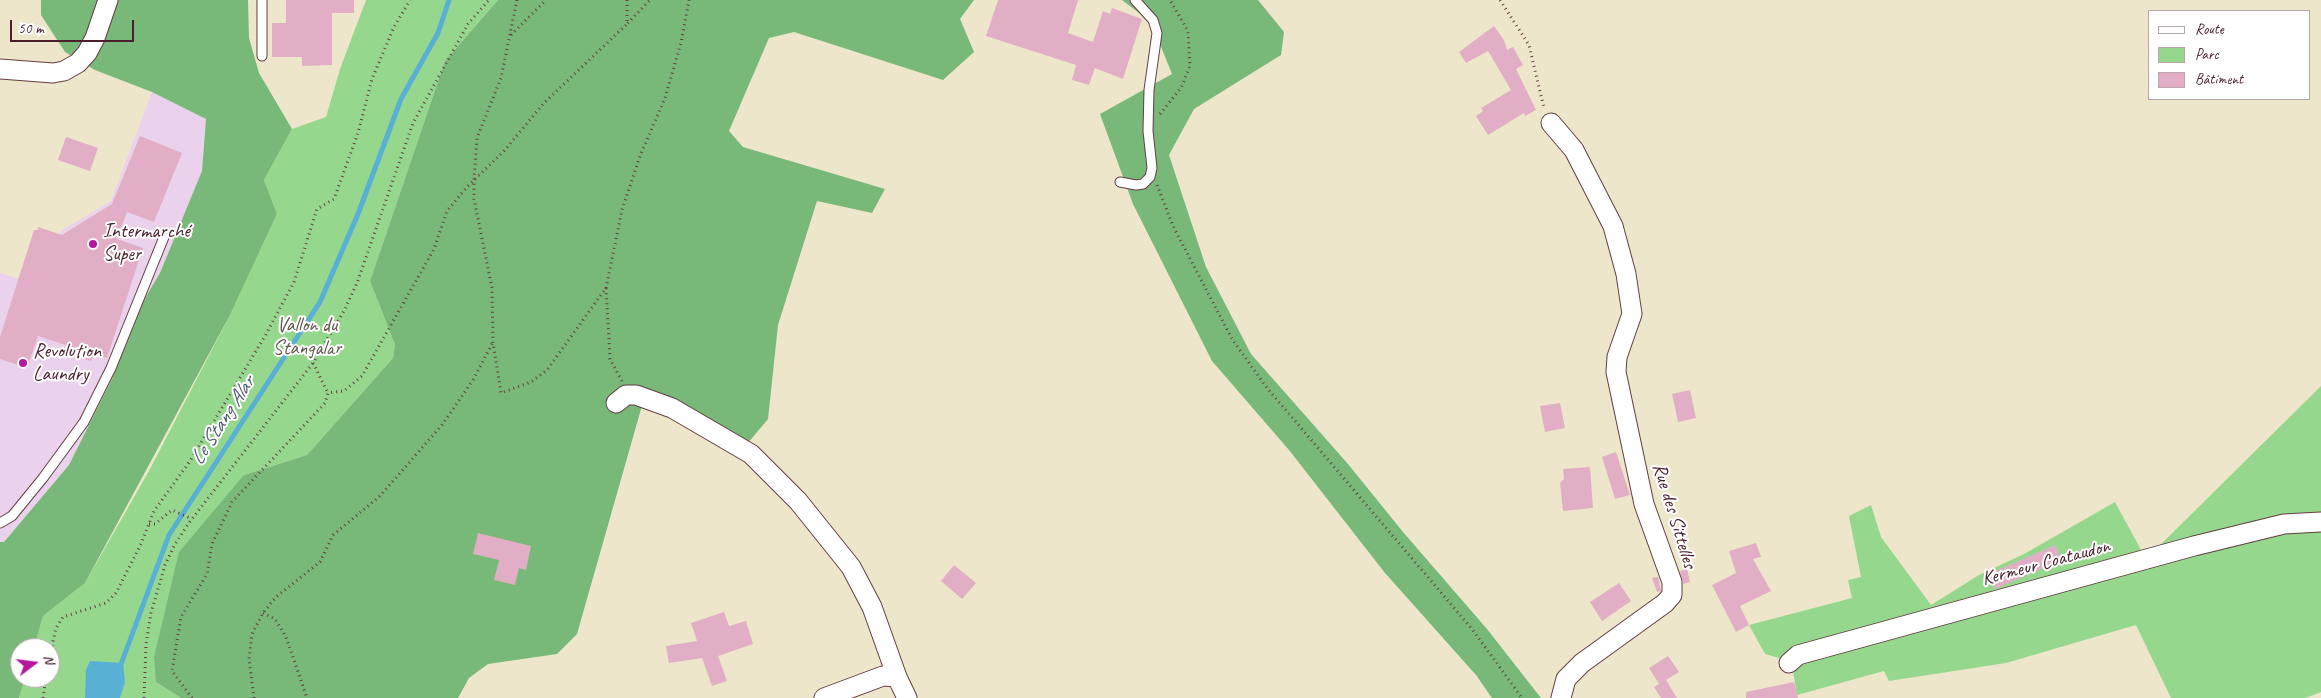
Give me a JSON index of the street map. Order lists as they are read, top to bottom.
{
  "streets": {
    "street": ["Rue des Sittelles", "Kermeur Coataudon"]
  },
  "water": ["Le Stang Alar"],
  "parks": ["Vallon du Stangalar"],
  "places": ["Intermarché Super", "Revolution Laundry"],
  "legend": ["Route", "Parc", "Bâtiment"],
  "scale_bar": "50 m",
  "north": "right"
}
